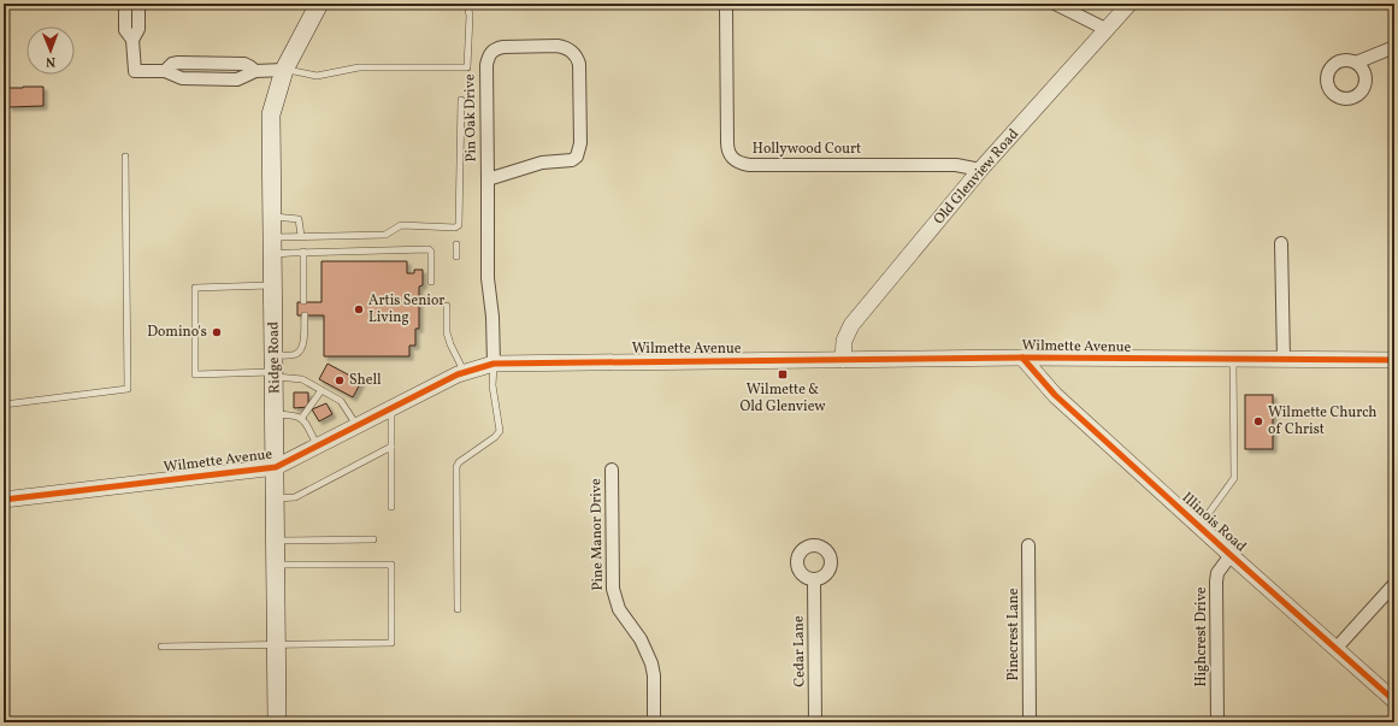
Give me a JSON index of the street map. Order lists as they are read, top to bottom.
{
  "streets": {
    "main road": ["Ridge Road"],
    "street": [
      "Pin Oak Drive",
      "Hollywood Court",
      "Old Glenview Road",
      "Wilmette Avenue",
      "Illinois Road",
      "Pine Manor Drive",
      "Pinecrest Lane",
      "Highcrest Drive",
      "Cedar Lane"
    ]
  },
  "crossings": [
    ["Pin Oak Drive", "Wilmette Avenue"],
    ["Hollywood Court", "Old Glenview Road"],
    ["Old Glenview Road", "Wilmette Avenue"],
    ["Wilmette Avenue", "Ridge Road"],
    ["Wilmette Avenue", "Illinois Road"],
    ["Illinois Road", "Highcrest Drive"]
  ],
  "places": {
    "other": [
      "Artis Senior Living",
      "Domino's",
      "Shell",
      "Wilmette Church of Christ"
    ],
    "transit": ["Wilmette & Old Glenview"]
  },
  "north": "bottom"
}
